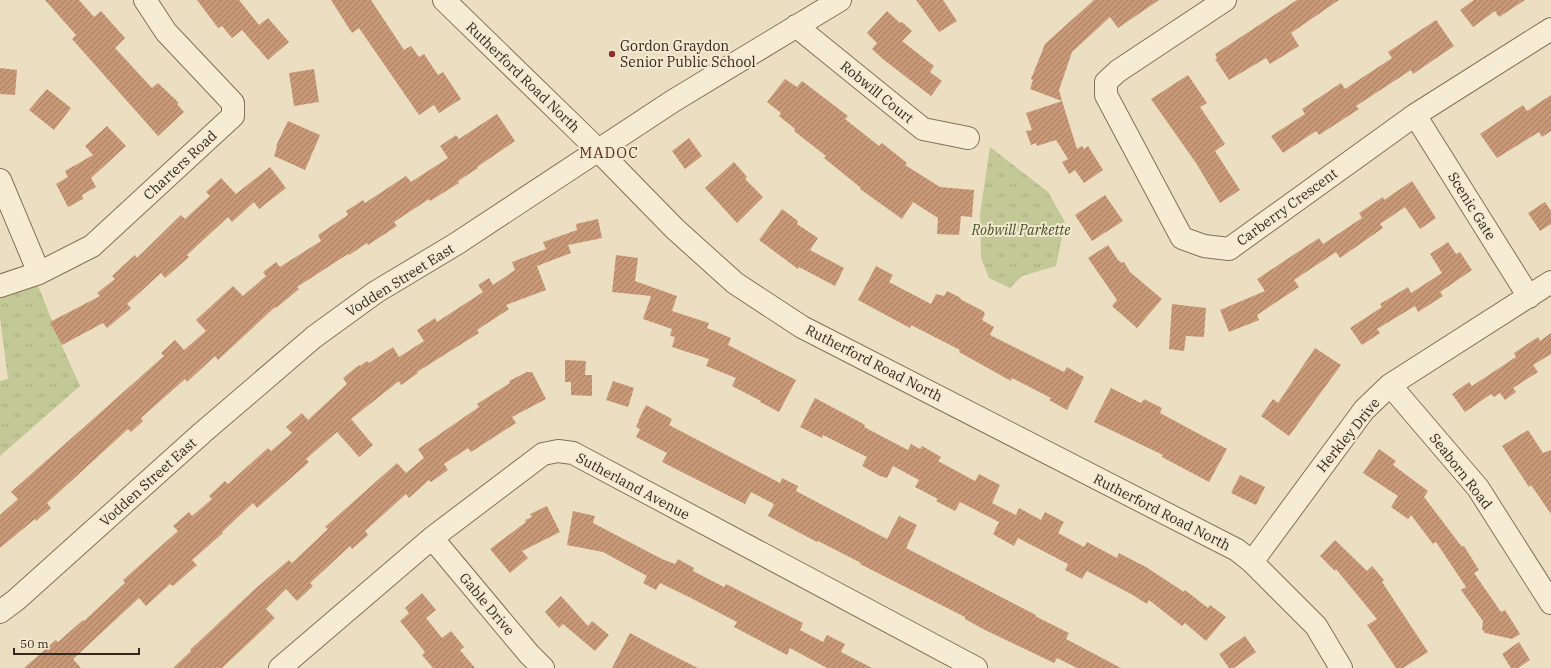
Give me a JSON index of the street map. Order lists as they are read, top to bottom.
{
  "streets": {
    "street": [
      "Rutherford Road North",
      "Robwill Court",
      "Charters Road",
      "Scenic Gate",
      "Carberry Crescent",
      "Vodden Street East",
      "Herkley Drive",
      "Seaborn Road",
      "Sutherland Avenue",
      "Gable Drive"
    ]
  },
  "crossings": [
    ["Rutherford Road North", "Vodden Street East"],
    ["Rutherford Road North", "Herkley Drive"],
    ["Robwill Court", "Vodden Street East"],
    ["Scenic Gate", "Carberry Crescent"],
    ["Scenic Gate", "Herkley Drive"],
    ["Herkley Drive", "Seaborn Road"],
    ["Sutherland Avenue", "Gable Drive"]
  ],
  "districts": ["MADOC"],
  "parks": ["Robwill Parkette"],
  "places": ["Gordon Graydon Senior Public School"],
  "scale_bar": "50 m"
}
